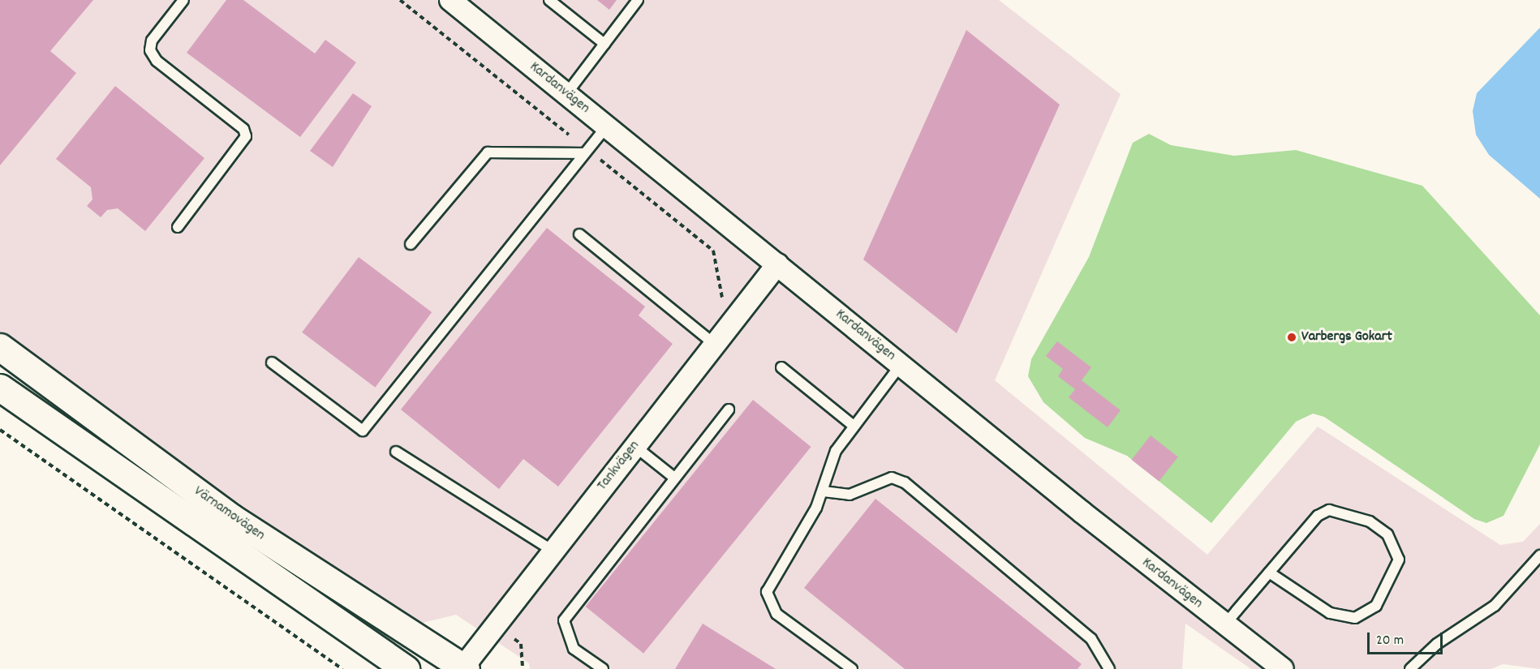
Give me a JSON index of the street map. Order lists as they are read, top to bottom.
{
  "streets": {
    "main road": ["Värnamovägen"],
    "street": ["Kardanvägen", "Tankvägen"]
  },
  "crossings": [
    ["Kardanvägen", "Tankvägen"],
    ["Tankvägen", "Värnamovägen"]
  ],
  "places": ["Varbergs Gokart"],
  "scale_bar": "20 m"
}
